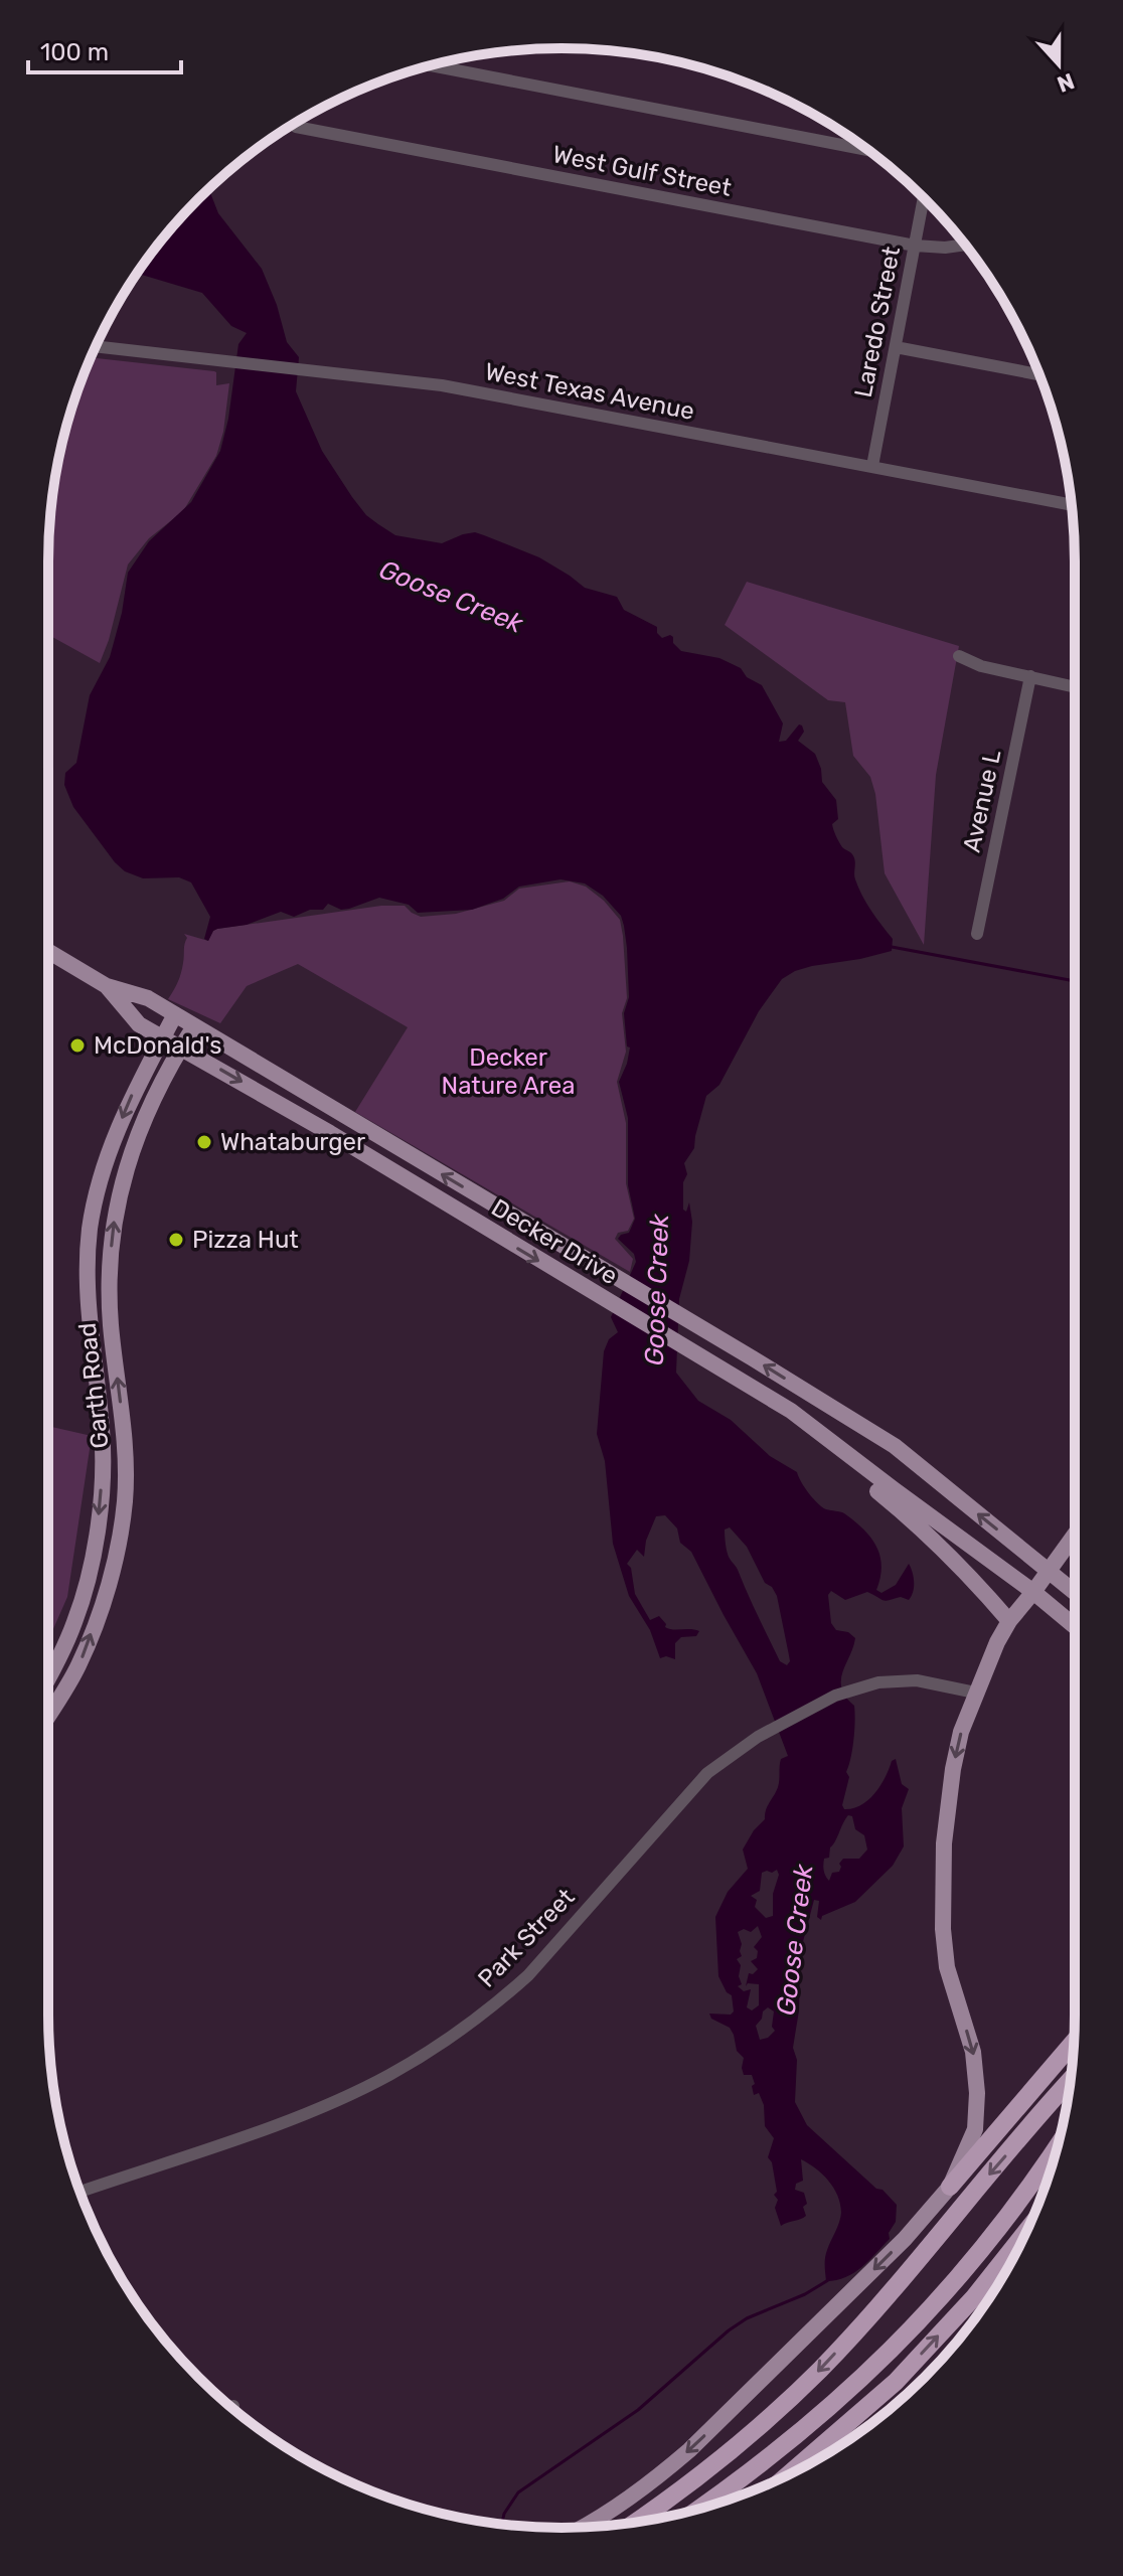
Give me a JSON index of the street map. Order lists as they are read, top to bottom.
{
  "streets": {
    "main road": ["Decker Drive", "Garth Road"],
    "street": [
      "West Gulf Street",
      "Laredo Street",
      "West Texas Avenue",
      "Avenue L",
      "Park Street"
    ]
  },
  "crossings": [
    ["West Gulf Street", "Laredo Street"],
    ["Laredo Street", "West Texas Avenue"],
    ["Decker Drive", "Garth Road"]
  ],
  "water": ["Goose Creek"],
  "parks": ["Decker Nature Area"],
  "places": ["McDonald's", "Whataburger", "Pizza Hut"],
  "scale_bar": "100 m",
  "north": "bottom"
}
